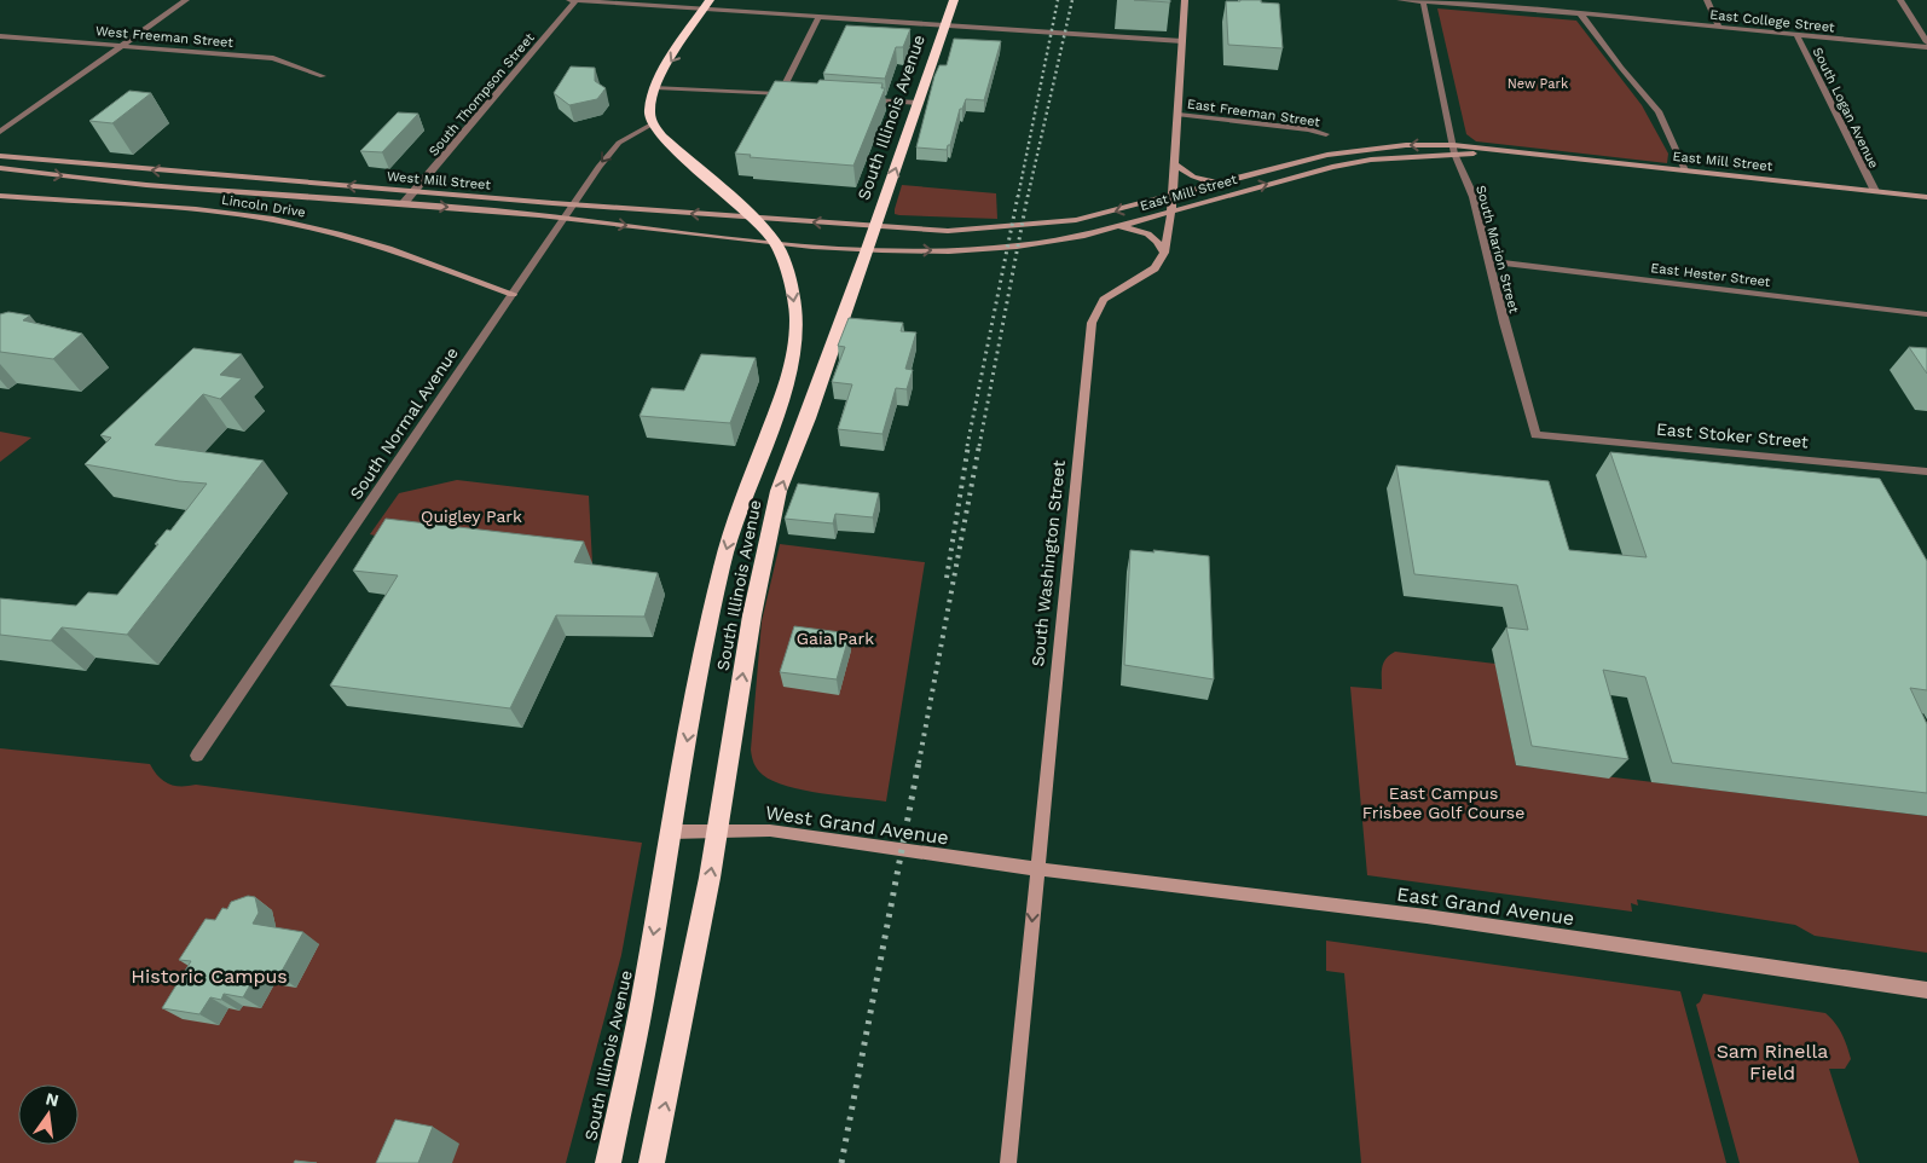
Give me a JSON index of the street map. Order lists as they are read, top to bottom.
{
  "streets": {
    "highway": ["South Illinois Avenue"],
    "main road": [
      "East Mill Street",
      "West Mill Street",
      "Lincoln Drive",
      "South Washington Street",
      "West Grand Avenue",
      "East Grand Avenue"
    ],
    "street": [
      "East College Street",
      "West Freeman Street",
      "South Thompson Street",
      "South Logan Avenue",
      "East Freeman Street",
      "South Marion Street",
      "East Hester Street",
      "South Normal Avenue",
      "East Stoker Street"
    ]
  },
  "crossings": [
    ["East College Street", "South Logan Avenue"],
    ["East College Street", "South Marion Street"],
    ["South Thompson Street", "West Mill Street"],
    ["South Logan Avenue", "East Mill Street"],
    ["South Illinois Avenue", "East Mill Street"],
    ["South Illinois Avenue", "West Mill Street"],
    ["South Illinois Avenue", "South Normal Avenue"],
    ["South Illinois Avenue", "West Grand Avenue"],
    ["East Mill Street", "West Mill Street"],
    ["East Mill Street", "South Marion Street"],
    ["West Mill Street", "South Normal Avenue"],
    ["Lincoln Drive", "South Normal Avenue"],
    ["South Marion Street", "East Hester Street"],
    ["South Marion Street", "East Stoker Street"],
    ["South Washington Street", "West Grand Avenue"],
    ["South Washington Street", "East Grand Avenue"],
    ["West Grand Avenue", "East Grand Avenue"]
  ],
  "parks": [
    "New Park",
    "Quigley Park",
    "Gaia Park",
    "East Campus Frisbee Golf Course",
    "Historic Campus",
    "Sam Rinella Field"
  ],
  "north": "top"
}
